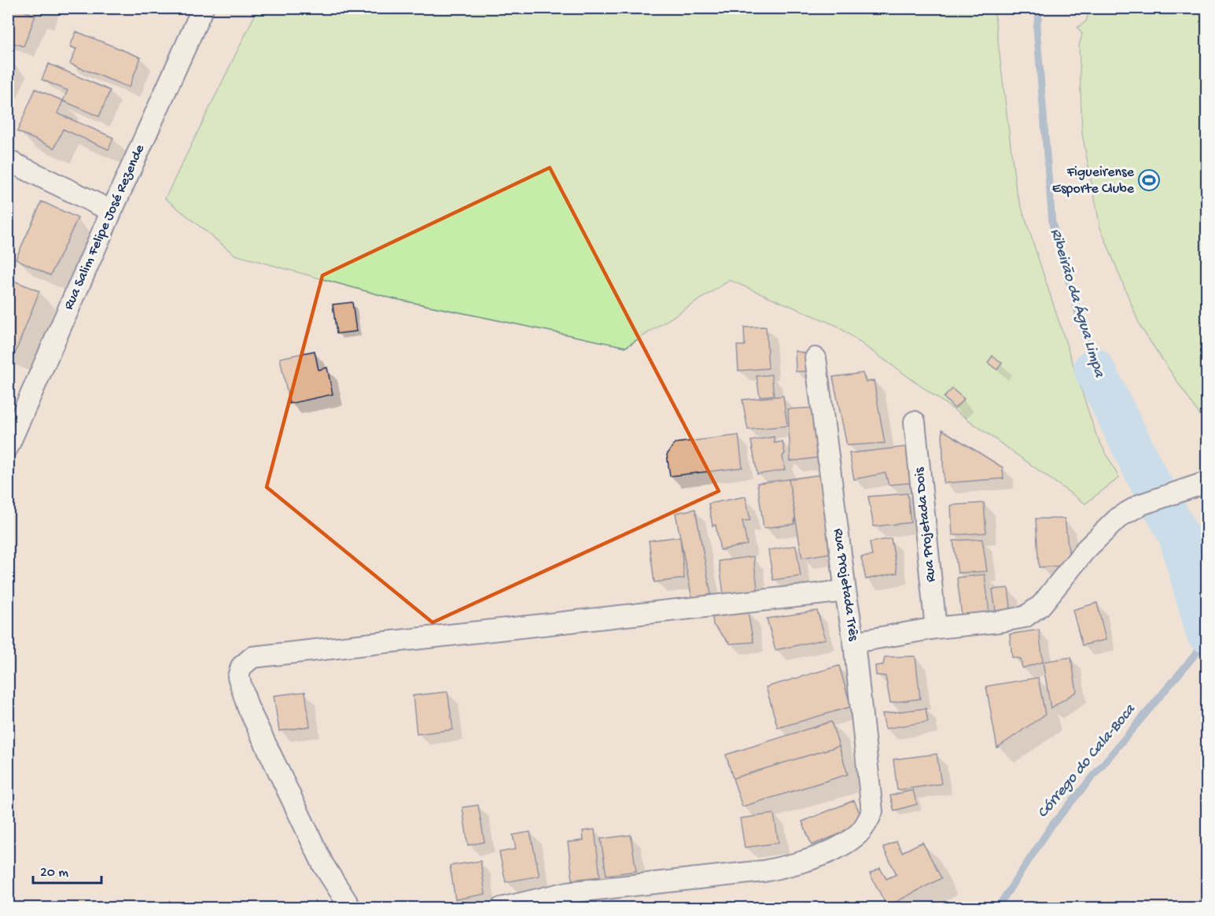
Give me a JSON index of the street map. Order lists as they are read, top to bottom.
{
  "streets": {
    "street": ["Rua Salim Felipe José Rezende", "Rua Projetada Dois", "Rua Projetada Três"]
  },
  "water": ["Ribeirão da Água Limpa", "Córrego do Cala-Boca"],
  "places": {
    "sports": ["Figueirense Esporte Clube"]
  },
  "scale_bar": "20 m"
}
